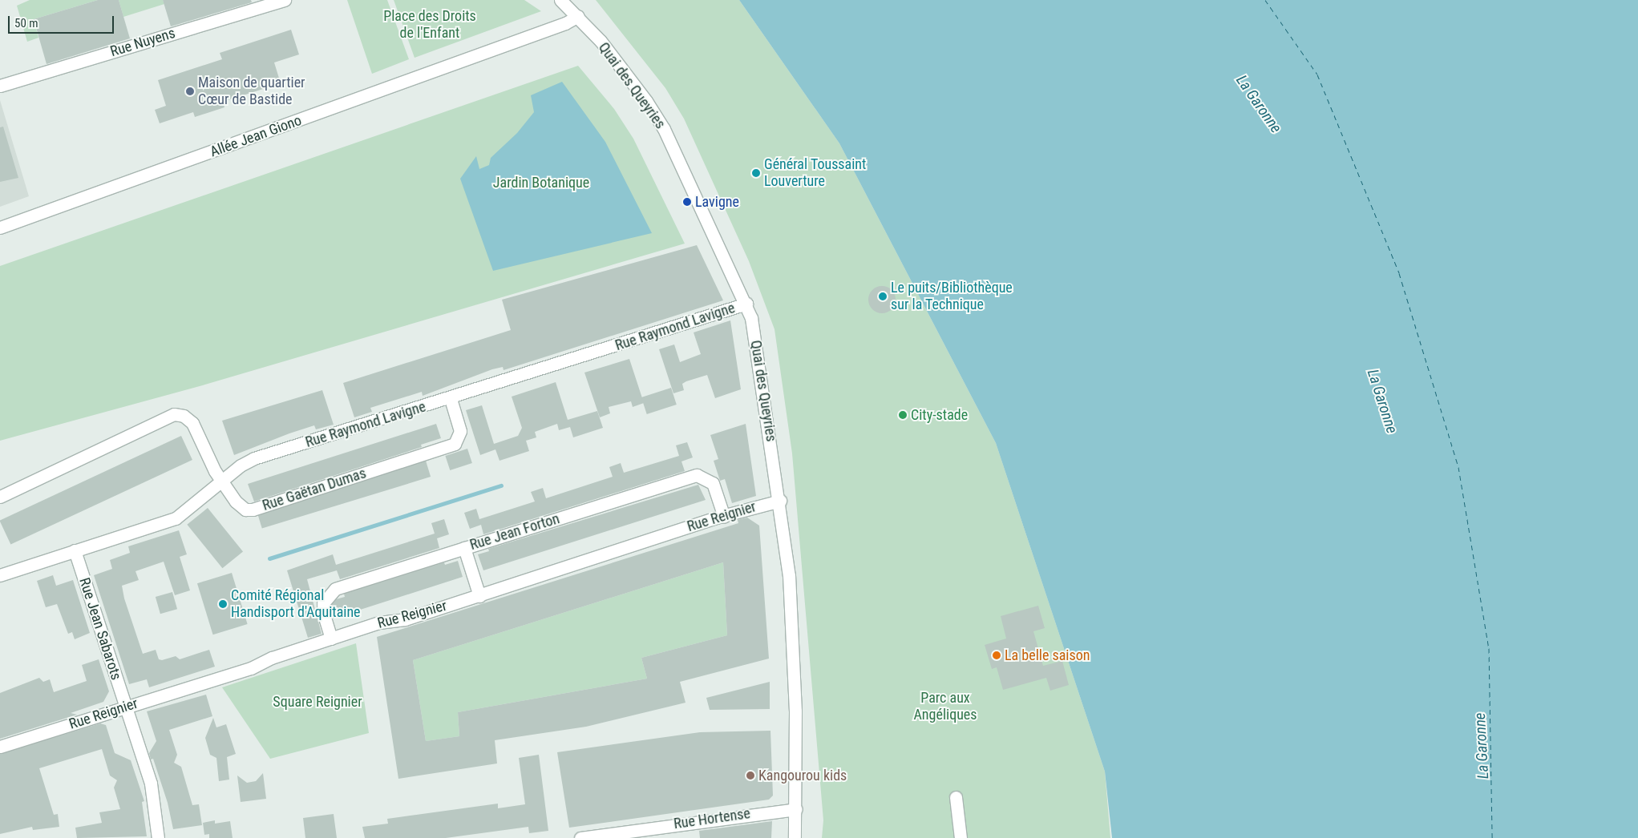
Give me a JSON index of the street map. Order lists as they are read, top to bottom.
{
  "streets": {
    "street": [
      "Rue Nuyens",
      "Quai des Queyries",
      "Allée Jean Giono",
      "Rue Raymond Lavigne",
      "Rue Gaëtan Dumas",
      "Rue Reignier",
      "Rue Jean Forton",
      "Rue Jean Sabarots",
      "Rue Hortense"
    ]
  },
  "crossings": [
    ["Quai des Queyries", "Allée Jean Giono"],
    ["Quai des Queyries", "Rue Raymond Lavigne"],
    ["Quai des Queyries", "Rue Reignier"],
    ["Quai des Queyries", "Rue Hortense"],
    ["Rue Raymond Lavigne", "Rue Gaëtan Dumas"],
    ["Rue Raymond Lavigne", "Rue Jean Sabarots"],
    ["Rue Reignier", "Rue Jean Forton"],
    ["Rue Reignier", "Rue Jean Sabarots"]
  ],
  "water": ["La Garonne"],
  "parks": [
    "Place des Droits de l'Enfant",
    "Jardin Botanique",
    "Parc aux Angéliques",
    "Square Reignier"
  ],
  "places": [
    "Maison de quartier Cœur de Bastide",
    "Général Toussaint Louverture",
    "Lavigne",
    "Le puits/Bibliothèque sur la Technique",
    "City-stade",
    "Comité Régional Handisport d'Aquitaine",
    "La belle saison",
    "Kangourou kids"
  ],
  "scale_bar": "50 m"
}
